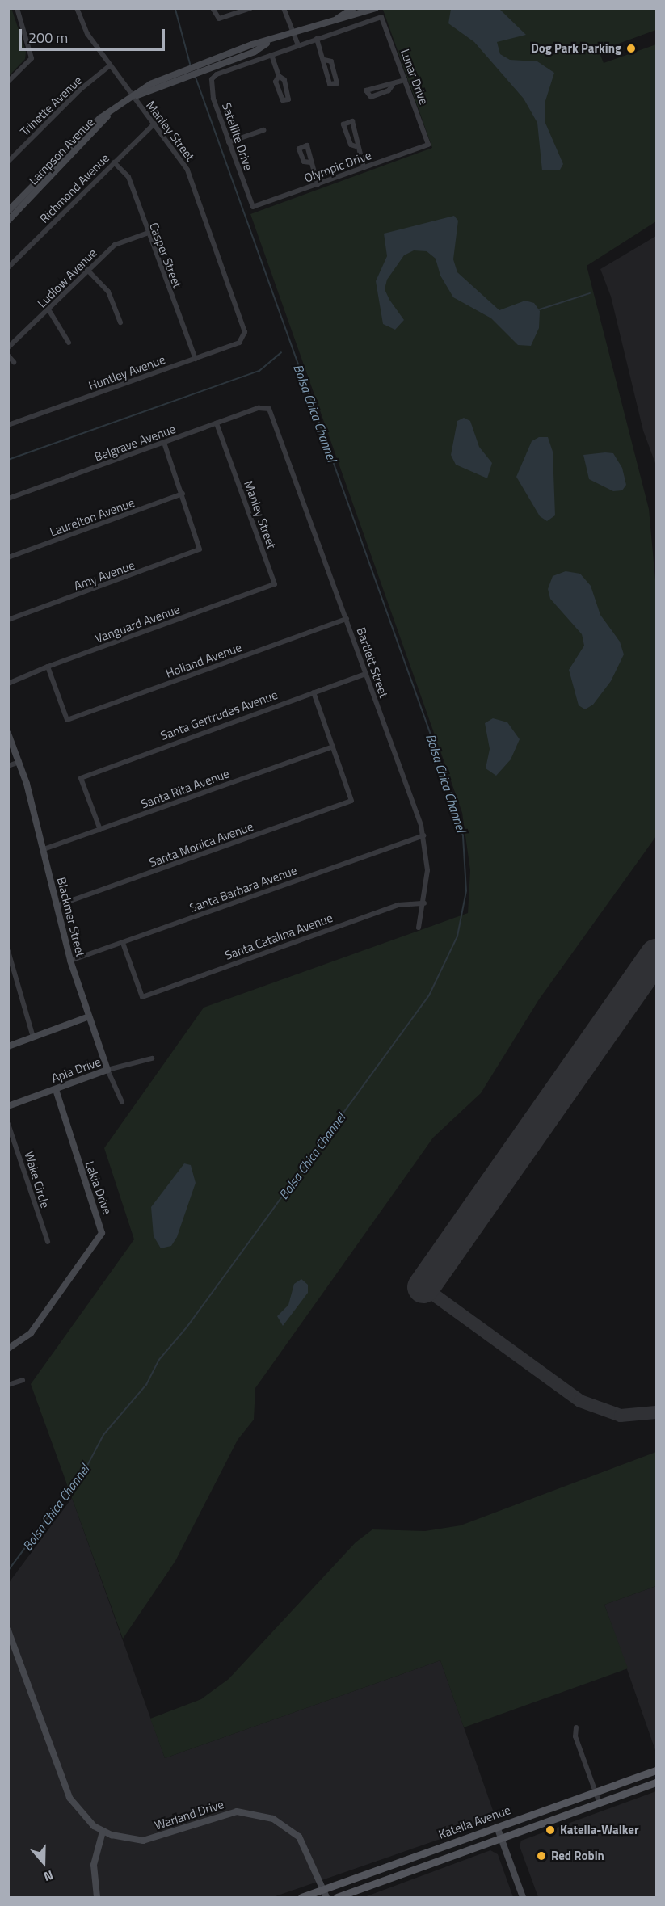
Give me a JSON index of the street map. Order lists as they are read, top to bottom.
{
  "streets": {
    "main road": ["Katella Avenue"],
    "street": [
      "Lunar Drive",
      "Trinette Avenue",
      "Manley Street",
      "Satellite Drive",
      "Lampson Avenue",
      "Olympic Drive",
      "Richmond Avenue",
      "Casper Street",
      "Ludlow Avenue",
      "Huntley Avenue",
      "Belgrave Avenue",
      "Laurelton Avenue",
      "Amy Avenue",
      "Vanguard Avenue",
      "Holland Avenue",
      "Bartlett Street",
      "Santa Gertrudes Avenue",
      "Santa Rita Avenue",
      "Santa Monica Avenue",
      "Santa Barbara Avenue",
      "Blackmer Street",
      "Santa Catalina Avenue",
      "Apia Drive",
      "Wake Circle",
      "Lakia Drive",
      "Warland Drive"
    ]
  },
  "crossings": [
    ["Lunar Drive", "Olympic Drive"],
    ["Trinette Avenue", "Manley Street"],
    ["Manley Street", "Lampson Avenue"],
    ["Manley Street", "Richmond Avenue"],
    ["Manley Street", "Huntley Avenue"],
    ["Manley Street", "Belgrave Avenue"],
    ["Manley Street", "Vanguard Avenue"],
    ["Satellite Drive", "Olympic Drive"],
    ["Richmond Avenue", "Casper Street"],
    ["Casper Street", "Ludlow Avenue"],
    ["Casper Street", "Huntley Avenue"],
    ["Belgrave Avenue", "Bartlett Street"],
    ["Laurelton Avenue", "Amy Avenue"],
    ["Vanguard Avenue", "Holland Avenue"],
    ["Holland Avenue", "Bartlett Street"],
    ["Bartlett Street", "Santa Gertrudes Avenue"],
    ["Bartlett Street", "Santa Barbara Avenue"],
    ["Bartlett Street", "Santa Catalina Avenue"],
    ["Santa Gertrudes Avenue", "Santa Rita Avenue"],
    ["Santa Rita Avenue", "Santa Monica Avenue"],
    ["Santa Rita Avenue", "Blackmer Street"],
    ["Santa Monica Avenue", "Blackmer Street"],
    ["Santa Barbara Avenue", "Blackmer Street"],
    ["Santa Barbara Avenue", "Santa Catalina Avenue"],
    ["Blackmer Street", "Apia Drive"],
    ["Apia Drive", "Lakia Drive"],
    ["Warland Drive", "Katella Avenue"]
  ],
  "water": ["Bolsa Chica Channel"],
  "places": ["Dog Park Parking", "Katella-Walker", "Red Robin"],
  "scale_bar": "200 m",
  "north": "bottom"
}
